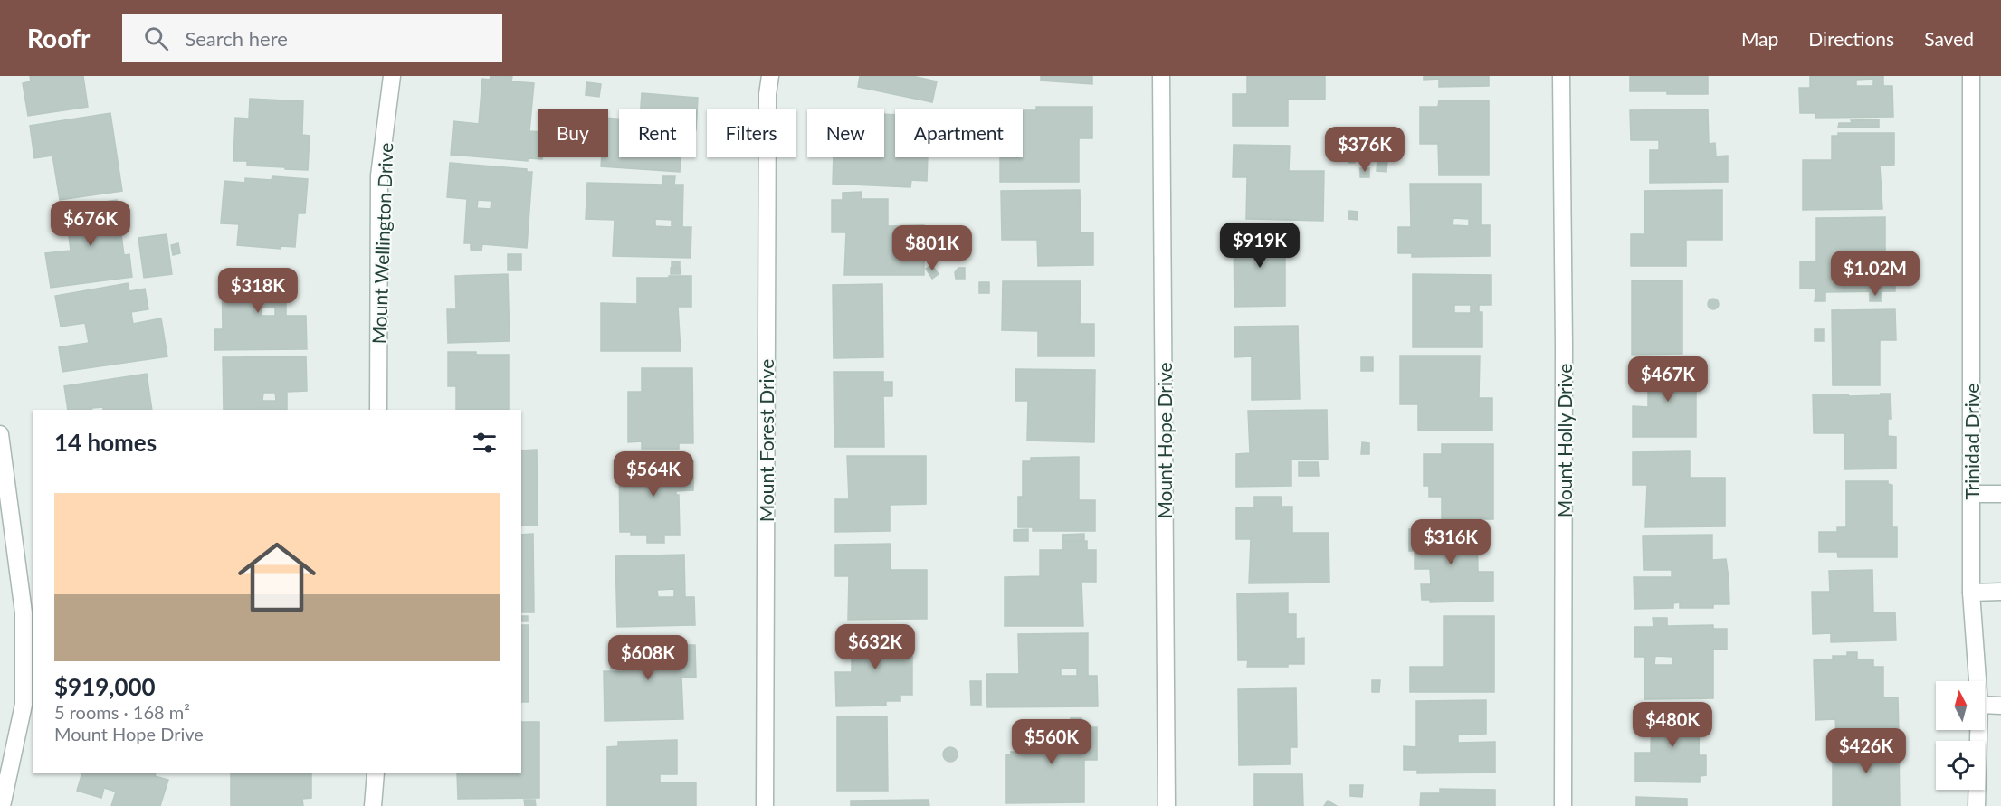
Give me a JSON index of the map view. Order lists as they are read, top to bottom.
{
  "streets": {
    "street": [
      "Mount Wellington Drive",
      "Mount Forest Drive",
      "Mount Hope Drive",
      "Mount Holly Drive",
      "Trinidad Drive"
    ]
  },
  "north": "top",
  "page": {
    "header": "Roofr",
    "search": "Search here",
    "nav": ["Map", "Directions", "Saved"],
    "chip": [
      "Buy",
      "Rent",
      "Filters",
      "New",
      "Apartment"
    ],
    "price": [
      "$376K",
      "$676K",
      "$919K",
      "$801K",
      "$1.02M",
      "$318K",
      "$467K",
      "$564K",
      "$316K",
      "$632K",
      "$608K",
      "$480K",
      "$560K",
      "$426K"
    ],
    "heading": "14 homes",
    "list": [
      {
        "name": "$919,000",
        "note": "5 rooms · 168 m² · Mount Hope Drive"
      }
    ]
  }
}
